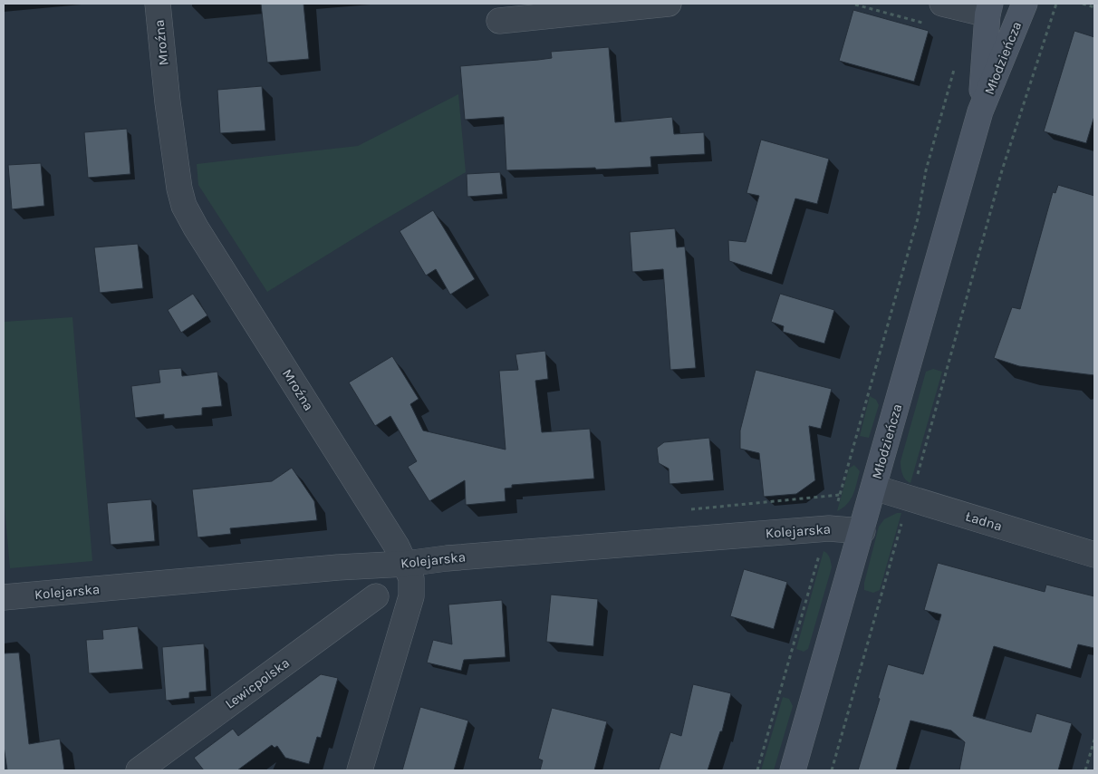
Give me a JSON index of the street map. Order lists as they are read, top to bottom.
{
  "streets": {
    "main road": ["Młodzieńcza"],
    "street": [
      "Mroźna",
      "Ładna",
      "Kolejarska",
      "Lewicpolska"
    ]
  },
  "crossings": [
    ["Mroźna", "Kolejarska"],
    ["Młodzieńcza", "Ładna"],
    ["Młodzieńcza", "Kolejarska"]
  ]
}
